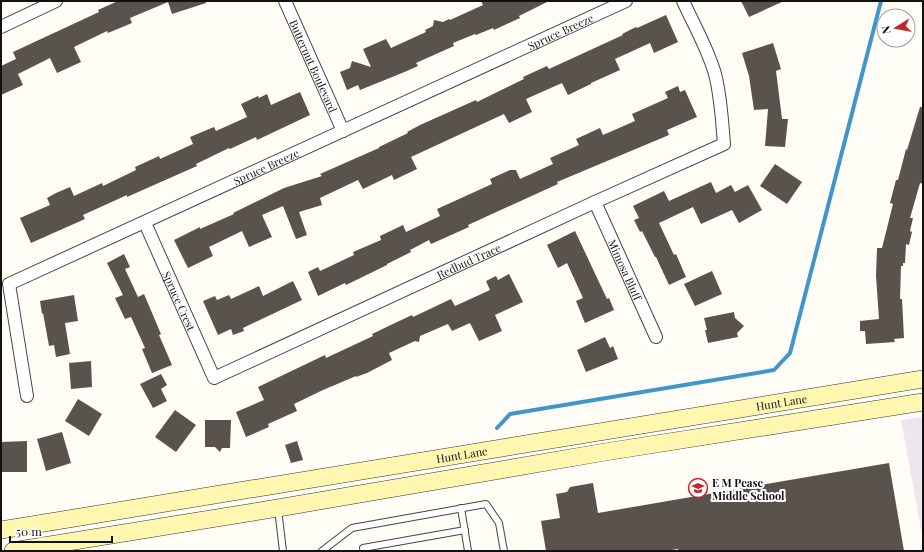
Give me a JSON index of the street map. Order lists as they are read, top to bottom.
{
  "streets": {
    "main road": ["Hunt Lane"],
    "street": [
      "Spruce Breeze",
      "Butternut Boulevard",
      "Redbud Trace",
      "Mimosa Bluff",
      "Spruce Crest"
    ]
  },
  "crossings": [
    ["Spruce Breeze", "Butternut Boulevard"],
    ["Spruce Breeze", "Spruce Crest"],
    ["Redbud Trace", "Mimosa Bluff"],
    ["Redbud Trace", "Spruce Crest"]
  ],
  "places": {
    "school or university": ["E M Pease Middle School"]
  },
  "scale_bar": "50 m",
  "north": "left"
}
